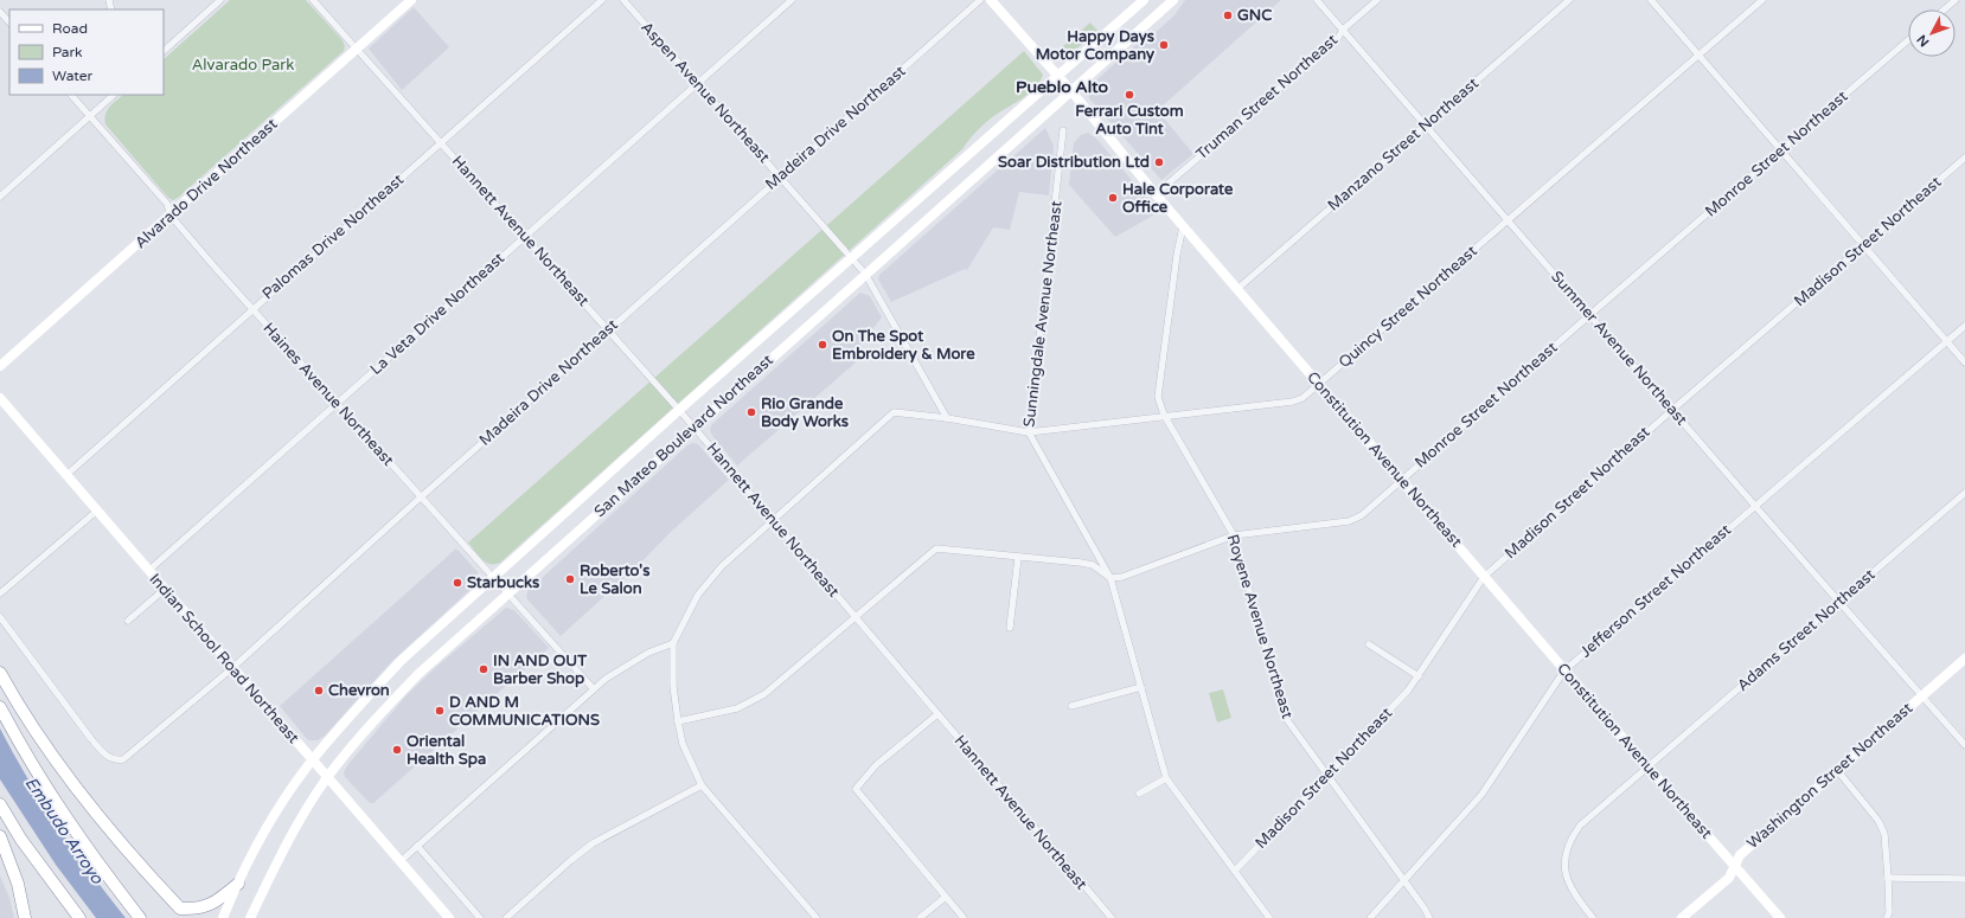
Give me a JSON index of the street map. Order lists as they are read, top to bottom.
{
  "streets": {
    "street": [
      "Aspen Avenue Northeast",
      "Truman Street Northeast",
      "Madeira Drive Northeast",
      "Manzano Street Northeast",
      "Monroe Street Northeast",
      "Alvarado Drive Northeast",
      "Hannett Avenue Northeast",
      "Palomas Drive Northeast",
      "Madison Street Northeast",
      "Quincy Street Northeast",
      "La Veta Drive Northeast",
      "Sunningdale Avenue Northeast",
      "Summer Avenue Northeast",
      "Haines Avenue Northeast",
      "San Mateo Boulevard Northeast",
      "Constitution Avenue Northeast",
      "Jefferson Street Northeast",
      "Royene Avenue Northeast",
      "Adams Street Northeast",
      "Indian School Road Northeast",
      "Washington Street Northeast"
    ]
  },
  "crossings": [
    ["Aspen Avenue Northeast", "Madeira Drive Northeast"],
    ["Aspen Avenue Northeast", "Quincy Street Northeast"],
    ["Aspen Avenue Northeast", "La Veta Drive Northeast"],
    ["Aspen Avenue Northeast", "San Mateo Boulevard Northeast"],
    ["Truman Street Northeast", "Summer Avenue Northeast"],
    ["Truman Street Northeast", "Constitution Avenue Northeast"],
    ["Madeira Drive Northeast", "Hannett Avenue Northeast"],
    ["Madeira Drive Northeast", "Haines Avenue Northeast"],
    ["Madeira Drive Northeast", "Indian School Road Northeast"],
    ["Manzano Street Northeast", "Summer Avenue Northeast"],
    ["Manzano Street Northeast", "Constitution Avenue Northeast"],
    ["Monroe Street Northeast", "Sunningdale Avenue Northeast"],
    ["Monroe Street Northeast", "Summer Avenue Northeast"],
    ["Monroe Street Northeast", "Constitution Avenue Northeast"],
    ["Monroe Street Northeast", "Royene Avenue Northeast"],
    ["Alvarado Drive Northeast", "Hannett Avenue Northeast"],
    ["Alvarado Drive Northeast", "Haines Avenue Northeast"],
    ["Hannett Avenue Northeast", "Palomas Drive Northeast"],
    ["Hannett Avenue Northeast", "La Veta Drive Northeast"],
    ["Hannett Avenue Northeast", "San Mateo Boulevard Northeast"],
    ["Palomas Drive Northeast", "Haines Avenue Northeast"],
    ["Palomas Drive Northeast", "Indian School Road Northeast"],
    ["Madison Street Northeast", "Sunningdale Avenue Northeast"],
    ["Madison Street Northeast", "Summer Avenue Northeast"],
    ["Madison Street Northeast", "Constitution Avenue Northeast"],
    ["Madison Street Northeast", "Royene Avenue Northeast"],
    ["Quincy Street Northeast", "Sunningdale Avenue Northeast"],
    ["Quincy Street Northeast", "Summer Avenue Northeast"],
    ["Quincy Street Northeast", "Constitution Avenue Northeast"],
    ["Quincy Street Northeast", "Royene Avenue Northeast"],
    ["La Veta Drive Northeast", "Haines Avenue Northeast"],
    ["La Veta Drive Northeast", "Indian School Road Northeast"],
    ["Summer Avenue Northeast", "Jefferson Street Northeast"],
    ["Summer Avenue Northeast", "Adams Street Northeast"],
    ["Summer Avenue Northeast", "Washington Street Northeast"],
    ["Haines Avenue Northeast", "San Mateo Boulevard Northeast"],
    ["San Mateo Boulevard Northeast", "Constitution Avenue Northeast"],
    ["San Mateo Boulevard Northeast", "Indian School Road Northeast"],
    ["Constitution Avenue Northeast", "Jefferson Street Northeast"],
    ["Constitution Avenue Northeast", "Royene Avenue Northeast"],
    ["Constitution Avenue Northeast", "Adams Street Northeast"],
    ["Constitution Avenue Northeast", "Washington Street Northeast"],
    ["Jefferson Street Northeast", "Royene Avenue Northeast"]
  ],
  "districts": ["Pueblo Alto"],
  "water": ["Embudo Arroyo"],
  "parks": ["Alvarado Park"],
  "places": [
    "GNC",
    "Happy Days Motor Company",
    "Ferrari Custom Auto Tint",
    "Soar Distribution Ltd",
    "Hale Corporate Office",
    "On The Spot Embroidery & More",
    "Rio Grande Body Works",
    "Roberto's Le Salon",
    "Starbucks",
    "IN AND OUT Barber Shop",
    "Chevron",
    "D AND M COMMUNICATIONS",
    "Oriental Health Spa"
  ],
  "legend": ["Road", "Park", "Water"],
  "north": "bottom left"
}
